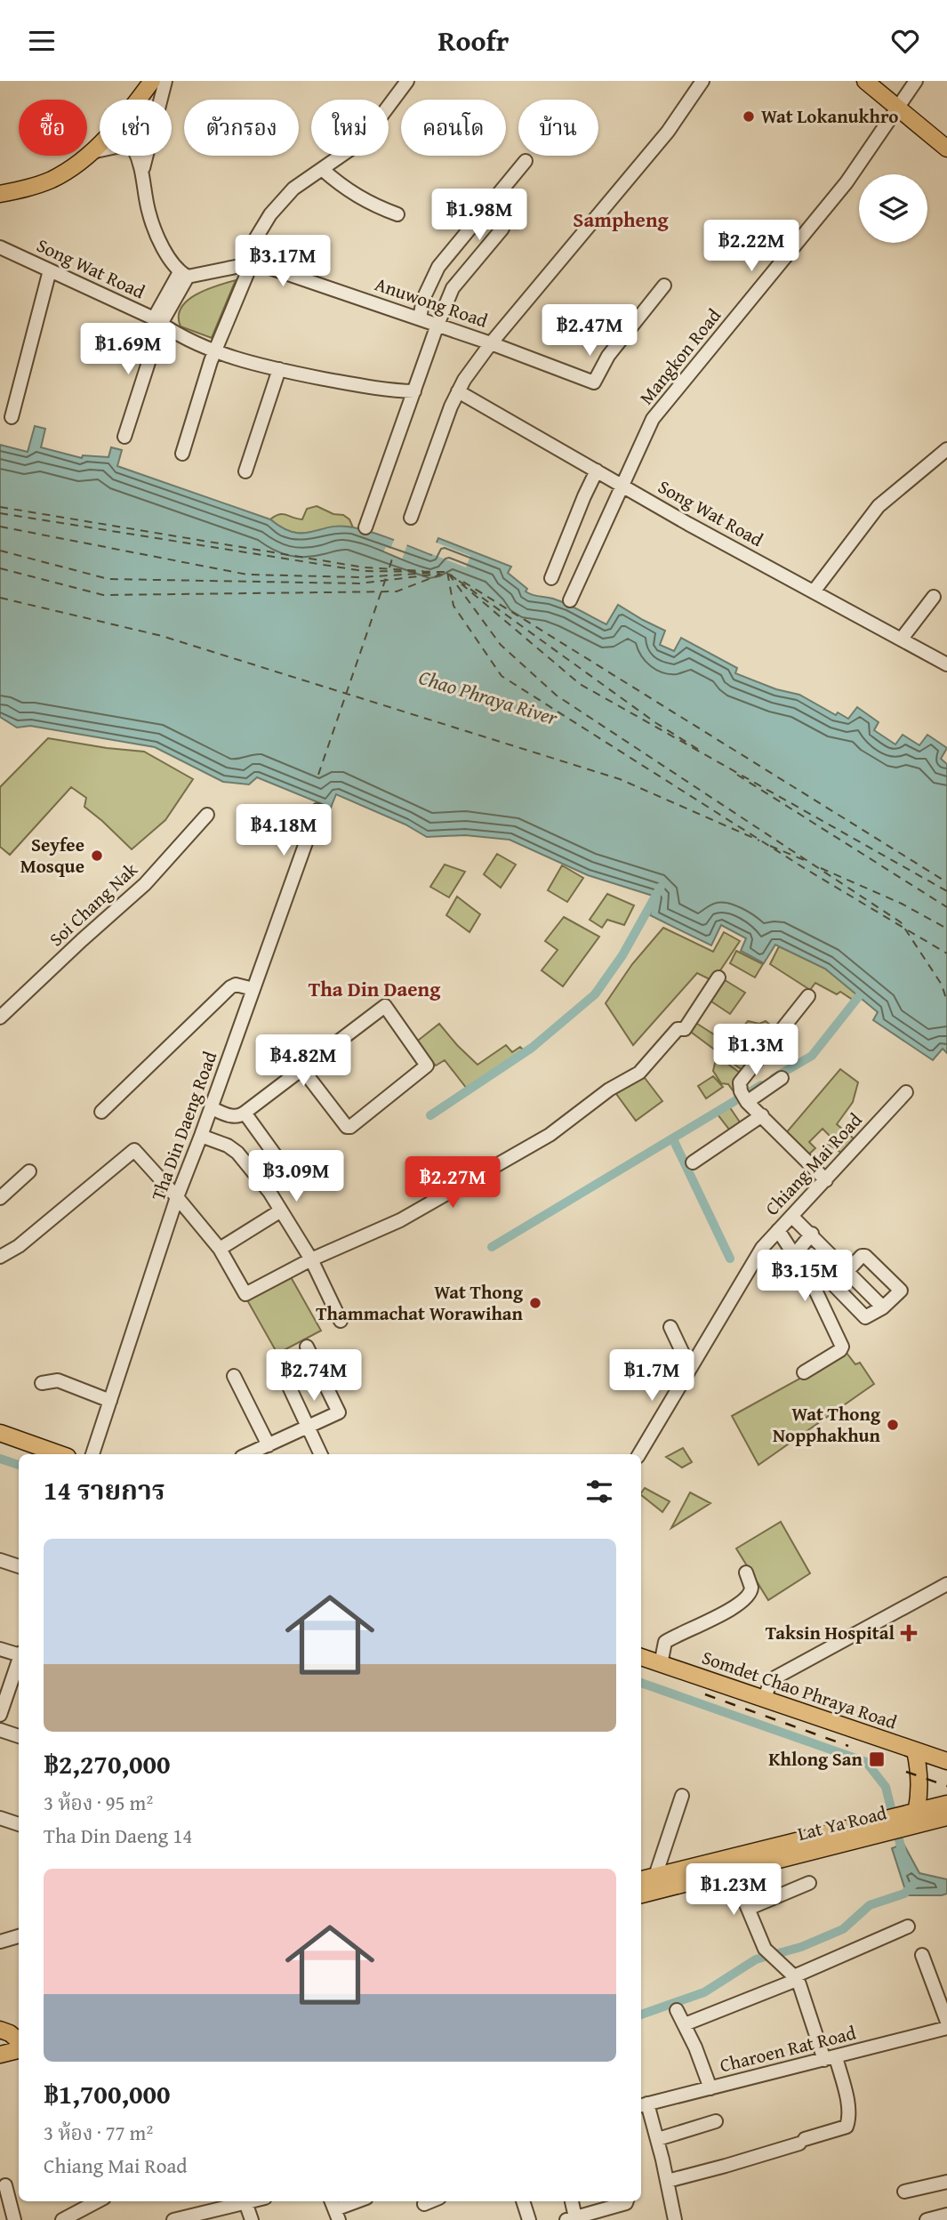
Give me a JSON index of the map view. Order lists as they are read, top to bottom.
{
  "streets": {
    "main road": ["Somdet Chao Phraya Road", "Lat Ya Road"],
    "street": [
      "Song Wat Road",
      "Anuwong Road",
      "Mangkon Road",
      "Soi Chang Nak",
      "Tha Din Daeng Road",
      "Chiang Mai Road",
      "Charoen Rat Road"
    ]
  },
  "crossings": [
    ["Song Wat Road", "Mangkon Road"]
  ],
  "districts": ["Sampheng", "Tha Din Daeng"],
  "water": ["Chao Phraya River"],
  "places": {
    "other": [
      "Wat Lokanukhro",
      "Seyfee Mosque",
      "Wat Thong Thammachat Worawihan",
      "Wat Thong Nopphakhun"
    ],
    "health": ["Taksin Hospital"],
    "transit": ["Khlong San"]
  },
  "page": {
    "header": "Roofr",
    "chip": [
      "ซื้อ",
      "เช่า",
      "ตัวกรอง",
      "ใหม่",
      "คอนโด",
      "บ้าน"
    ],
    "price": [
      "฿1.98M",
      "฿2.22M",
      "฿3.17M",
      "฿2.47M",
      "฿1.69M",
      "฿4.18M",
      "฿1.3M",
      "฿4.82M",
      "฿3.09M",
      "฿2.27M",
      "฿3.15M",
      "฿2.74M",
      "฿1.7M",
      "฿1.23M"
    ],
    "heading": "14 รายการ",
    "list": [
      {
        "name": "฿2,270,000",
        "note": "3 ห้อง · 95 m² · Tha Din Daeng 14"
      },
      {
        "name": "฿1,700,000",
        "note": "3 ห้อง · 77 m² · Chiang Mai Road"
      }
    ]
  }
}
